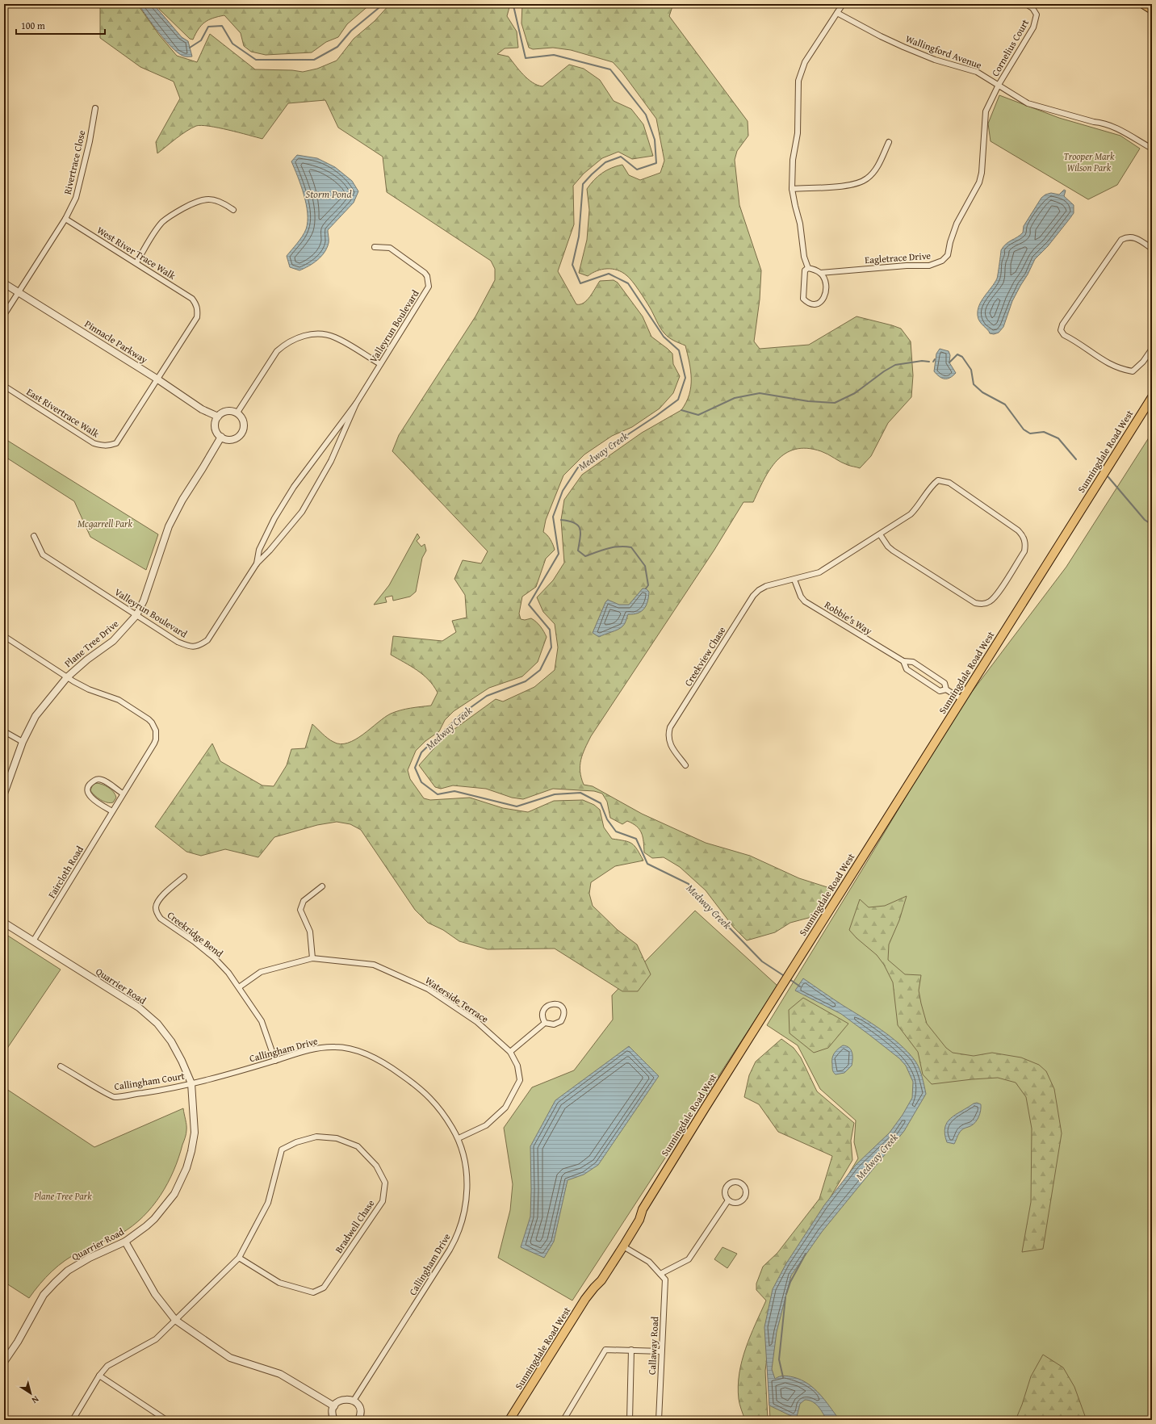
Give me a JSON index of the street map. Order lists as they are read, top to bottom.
{
  "streets": {
    "main road": ["Sunningdale Road West"],
    "street": [
      "Cornelius Court",
      "Wallingford Avenue",
      "Rivertrace Close",
      "West River Trace Walk",
      "Eagletrace Drive",
      "Valleyrun Boulevard",
      "Pinnacle Parkway",
      "East Rivertrace Walk",
      "Robbie's Way",
      "Plane Tree Drive",
      "Creekview Chase",
      "Faircloth Road",
      "Creekridge Bend",
      "Quarrier Road",
      "Waterside Terrace",
      "Callingham Drive",
      "Callingham Court",
      "Bradwell Chase",
      "Callaway Road"
    ]
  },
  "crossings": [
    ["Cornelius Court", "Wallingford Avenue"],
    ["Cornelius Court", "Eagletrace Drive"],
    ["Wallingford Avenue", "Eagletrace Drive"],
    ["Rivertrace Close", "West River Trace Walk"],
    ["West River Trace Walk", "Pinnacle Parkway"],
    ["West River Trace Walk", "East Rivertrace Walk"],
    ["Valleyrun Boulevard", "Plane Tree Drive"],
    ["Pinnacle Parkway", "East Rivertrace Walk"],
    ["Pinnacle Parkway", "Plane Tree Drive"],
    ["Sunningdale Road West", "Robbie's Way"],
    ["Sunningdale Road West", "Callaway Road"],
    ["Robbie's Way", "Creekview Chase"],
    ["Plane Tree Drive", "Faircloth Road"],
    ["Faircloth Road", "Quarrier Road"],
    ["Creekridge Bend", "Waterside Terrace"],
    ["Creekridge Bend", "Callingham Drive"],
    ["Quarrier Road", "Callingham Drive"],
    ["Quarrier Road", "Callingham Court"],
    ["Waterside Terrace", "Callingham Drive"],
    ["Callingham Drive", "Callingham Court"]
  ],
  "water": ["Storm Pond", "Medway Creek"],
  "parks": ["Trooper Mark Wilson Park", "Mcgarrell Park", "Plane Tree Park"],
  "scale_bar": "100 m",
  "north": "bottom right"
}
